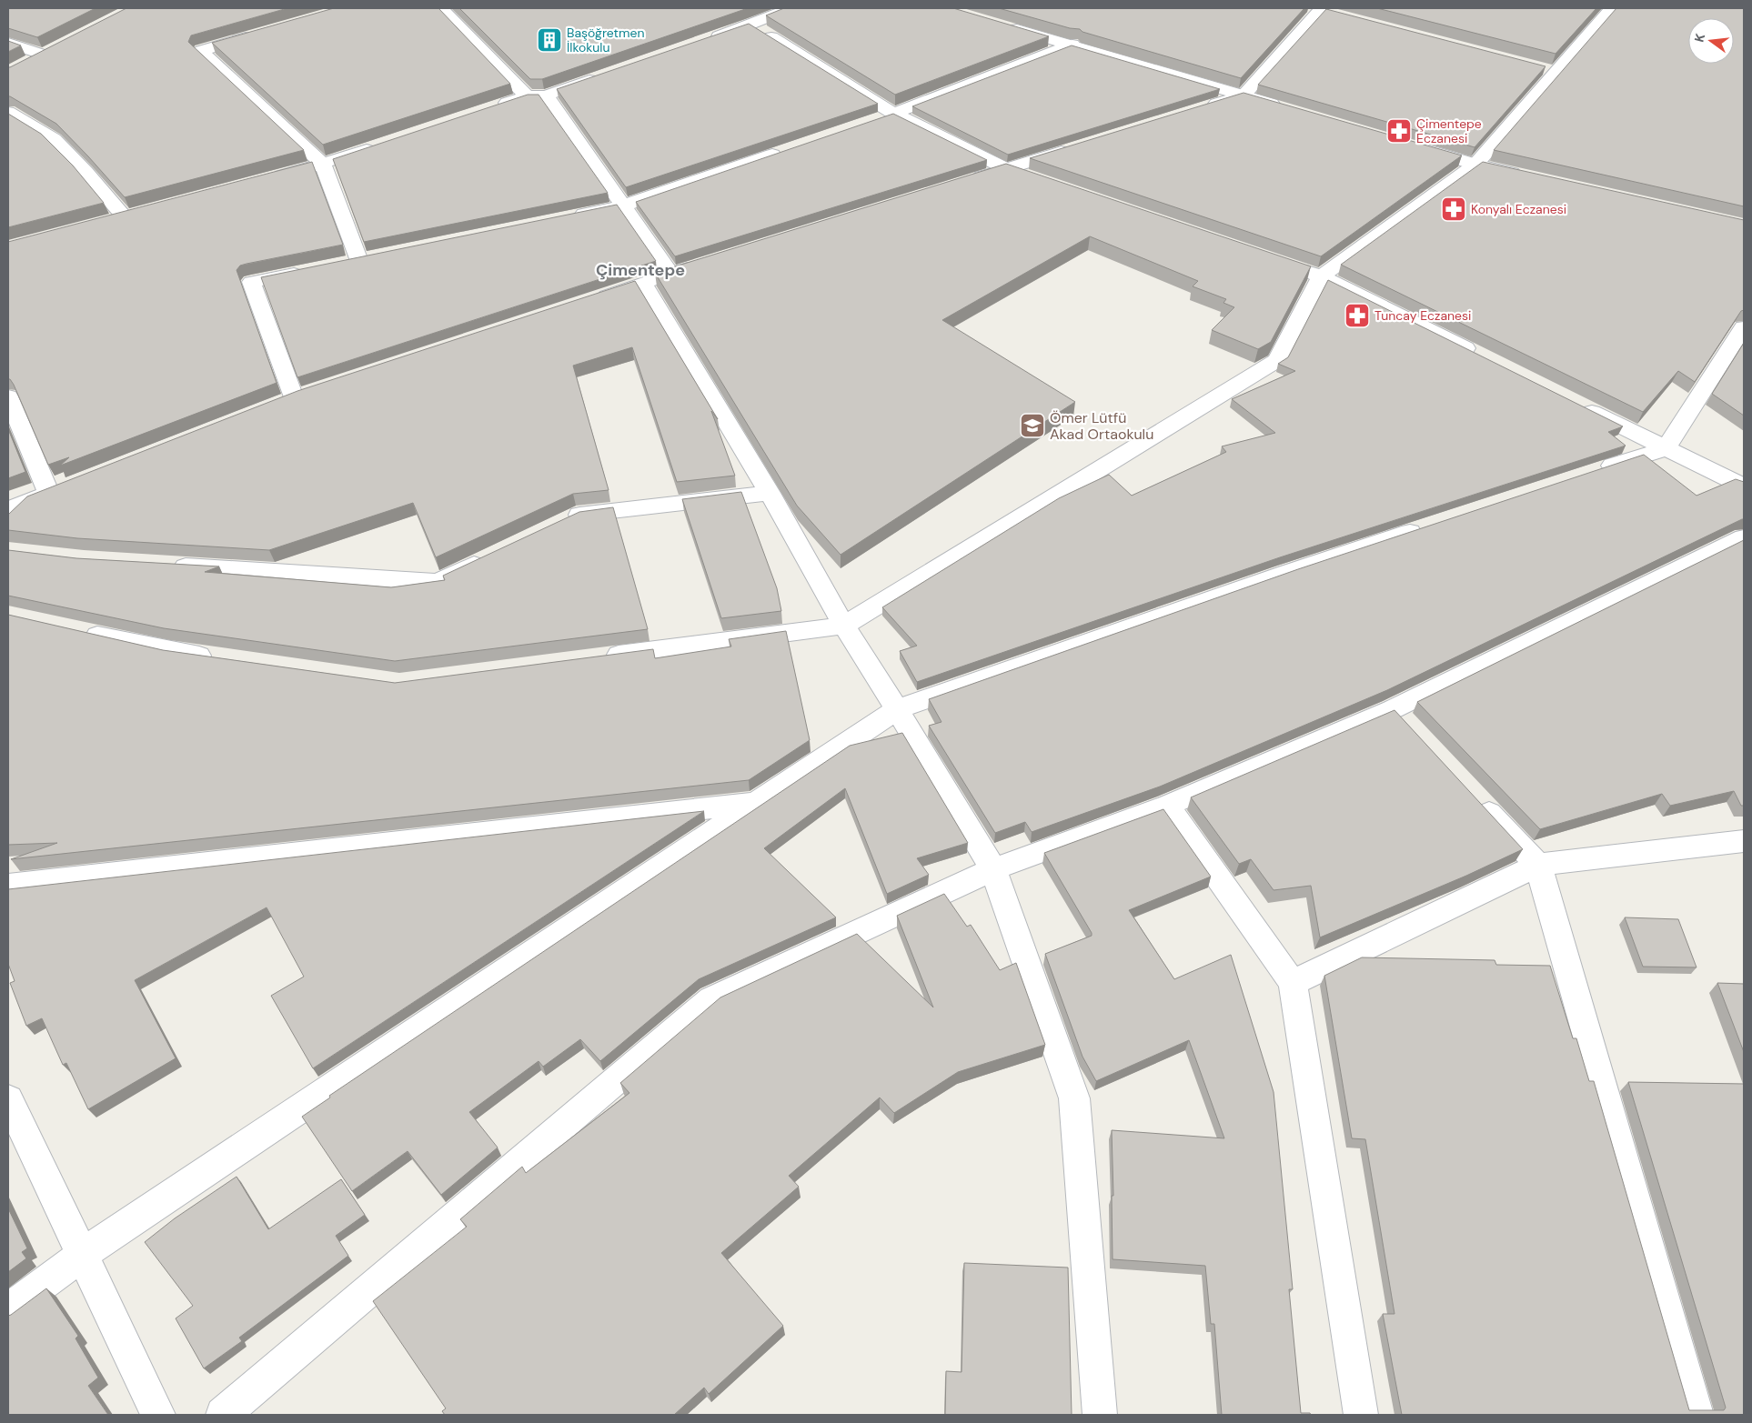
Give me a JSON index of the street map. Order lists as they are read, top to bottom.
{
  "districts": ["Çimentepe"],
  "places": {
    "building": ["Başöğretmen İlkokulu"],
    "pharmacy": ["Çimentepe Eczanesi", "Konyalı Eczanesi", "Tuncay Eczanesi"],
    "school or university": ["Ömer Lütfü Akad Ortaokulu"]
  },
  "north": "left"
}
